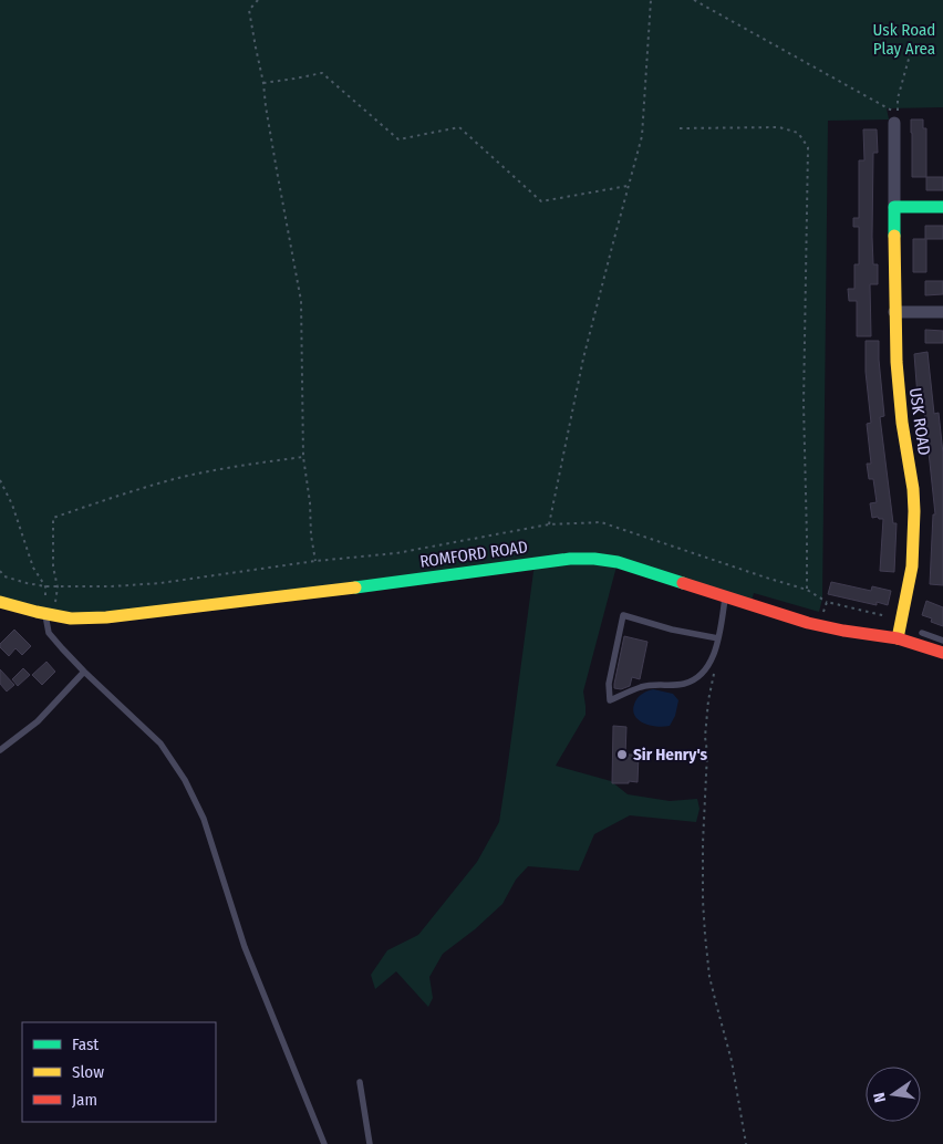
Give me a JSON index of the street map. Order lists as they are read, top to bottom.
{
  "streets": {
    "street": ["USK ROAD", "ROMFORD ROAD"]
  },
  "crossings": [
    ["USK ROAD", "ROMFORD ROAD"]
  ],
  "parks": ["Usk Road Play Area"],
  "places": ["Sir Henry's"],
  "legend": ["Fast", "Slow", "Jam"],
  "north": "left"
}
